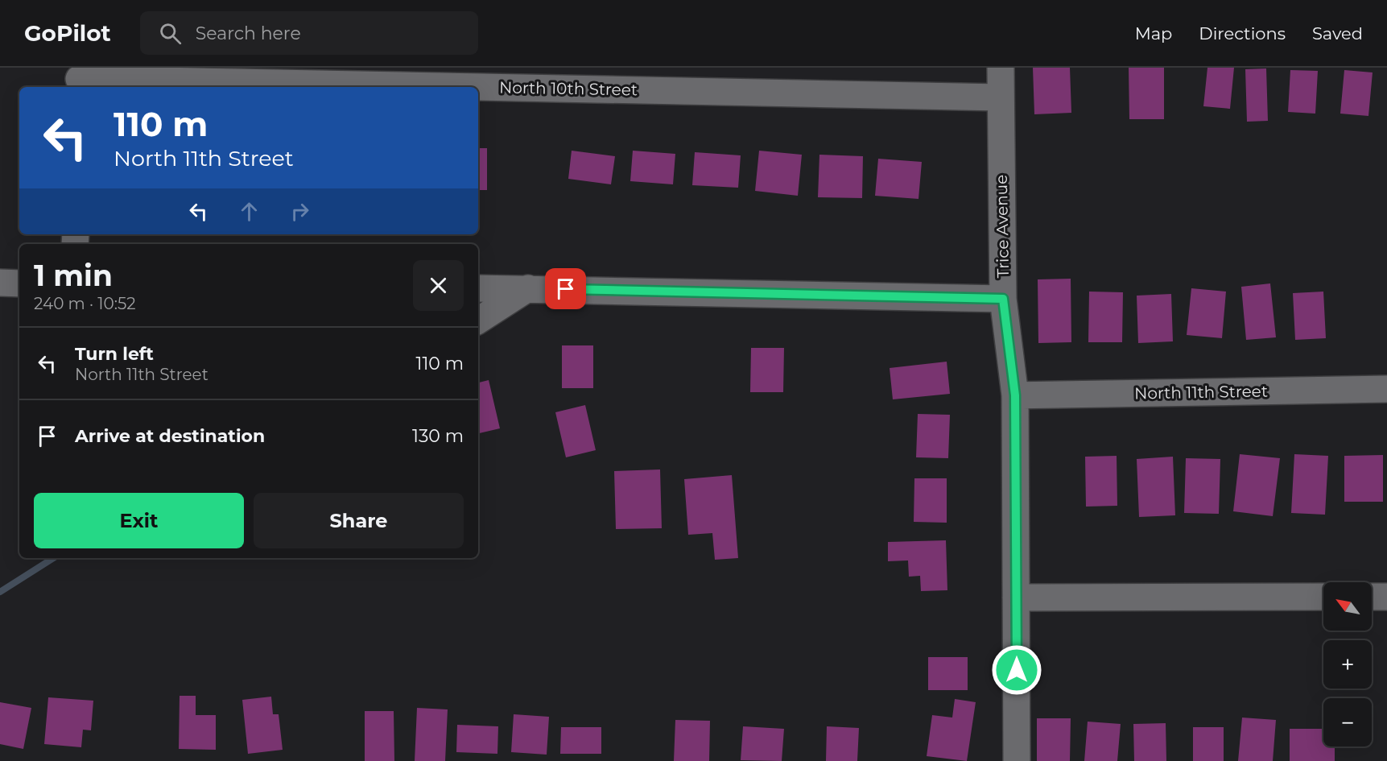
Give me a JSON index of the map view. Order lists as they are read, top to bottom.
{
  "streets": {
    "street": ["North 10th Street", "Trice Avenue", "North 11th Street"]
  },
  "crossings": [
    ["North 10th Street", "Trice Avenue"],
    ["Trice Avenue", "North 11th Street"]
  ],
  "north": "top left",
  "page": {
    "header": "GoPilot",
    "search": "Search here",
    "nav": ["Map", "Directions", "Saved"],
    "turn": ["110 m", "North 11th Street"],
    "heading": ["1 min", "240 m · 10:52"],
    "list": [
      {
        "name": "Turn left",
        "note": "North 11th Street",
        "value": "110 m"
      },
      {
        "name": "Arrive at destination",
        "value": "130 m"
      }
    ],
    "buttons": ["Exit", "Share"],
    "map_buttons": ["+", "−"]
  }
}
